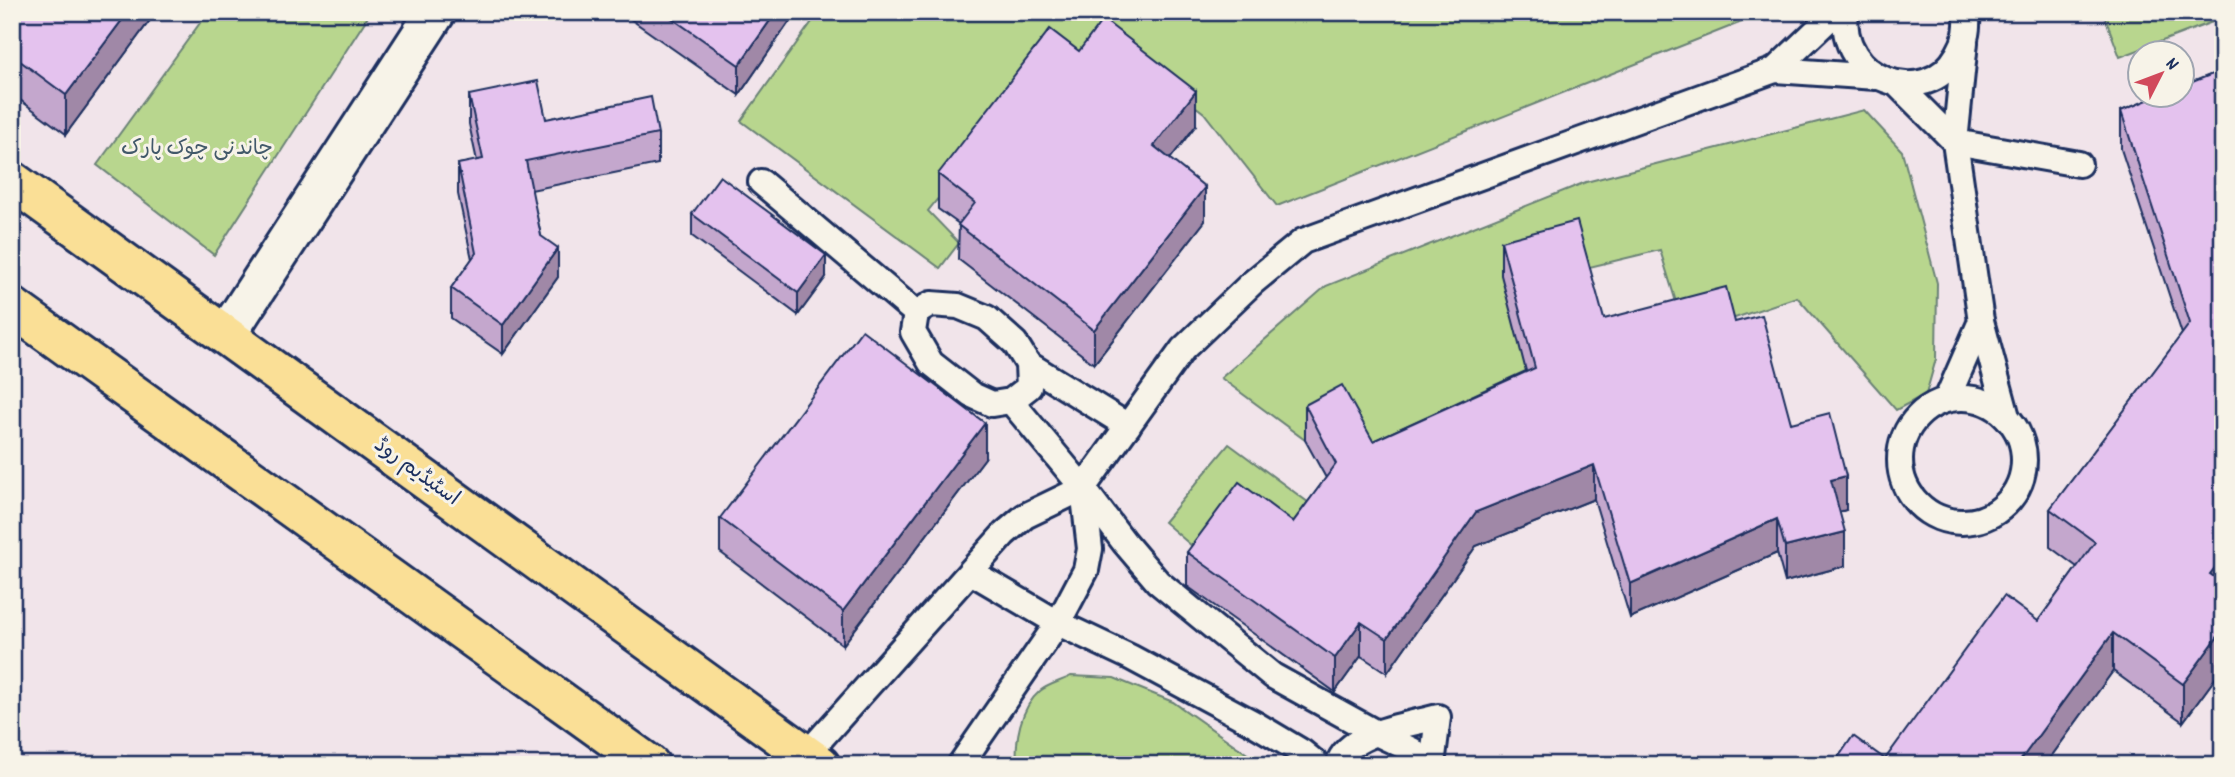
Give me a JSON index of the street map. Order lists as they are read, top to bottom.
{
  "streets": {
    "main road": ["اسٹیڈیم روڈ"]
  },
  "parks": ["چاندنی چوک پارک"],
  "north": "top right"
}
